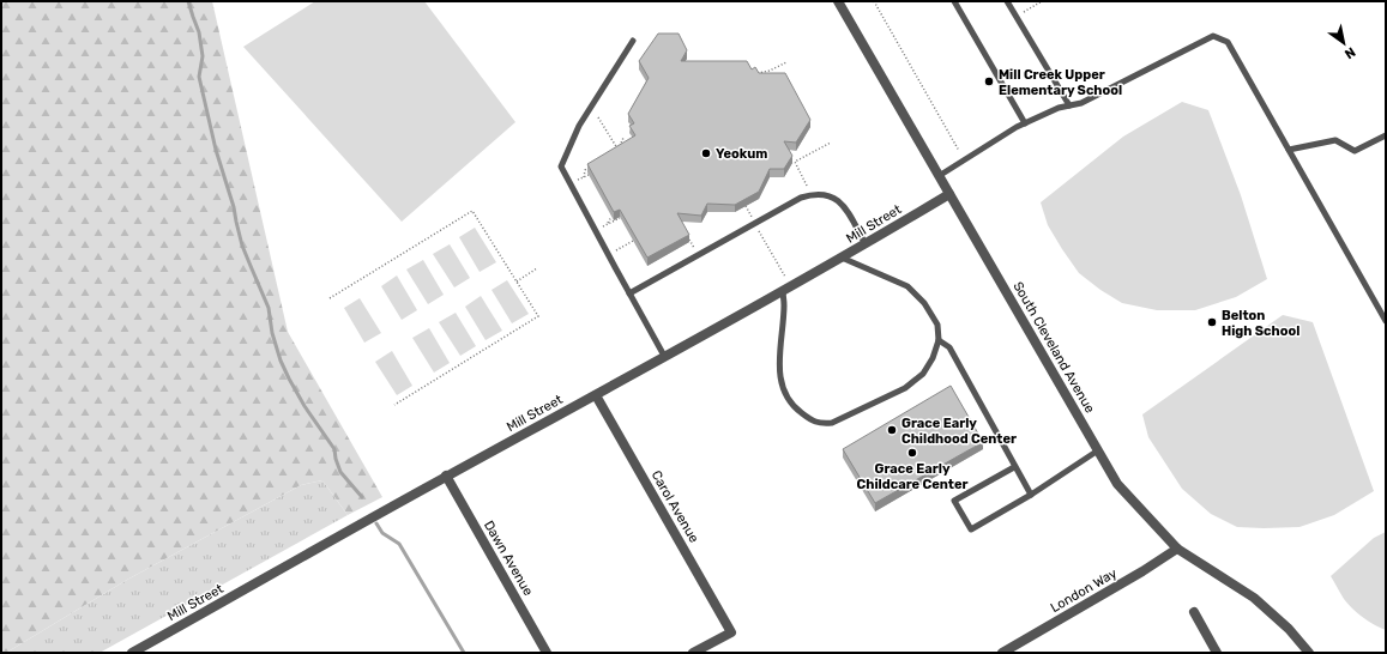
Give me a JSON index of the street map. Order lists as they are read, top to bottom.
{
  "streets": {
    "street": [
      "Mill Street",
      "South Cleveland Avenue",
      "Carol Avenue",
      "Dawn Avenue",
      "London Way"
    ]
  },
  "crossings": [
    ["Mill Street", "South Cleveland Avenue"],
    ["Mill Street", "Carol Avenue"],
    ["Mill Street", "Dawn Avenue"],
    ["South Cleveland Avenue", "London Way"]
  ],
  "places": [
    "Mill Creek Upper Elementary School",
    "Yeokum",
    "Belton High School",
    "Grace Early Childhood Center",
    "Grace Early Childcare Center"
  ],
  "north": "bottom right"
}
